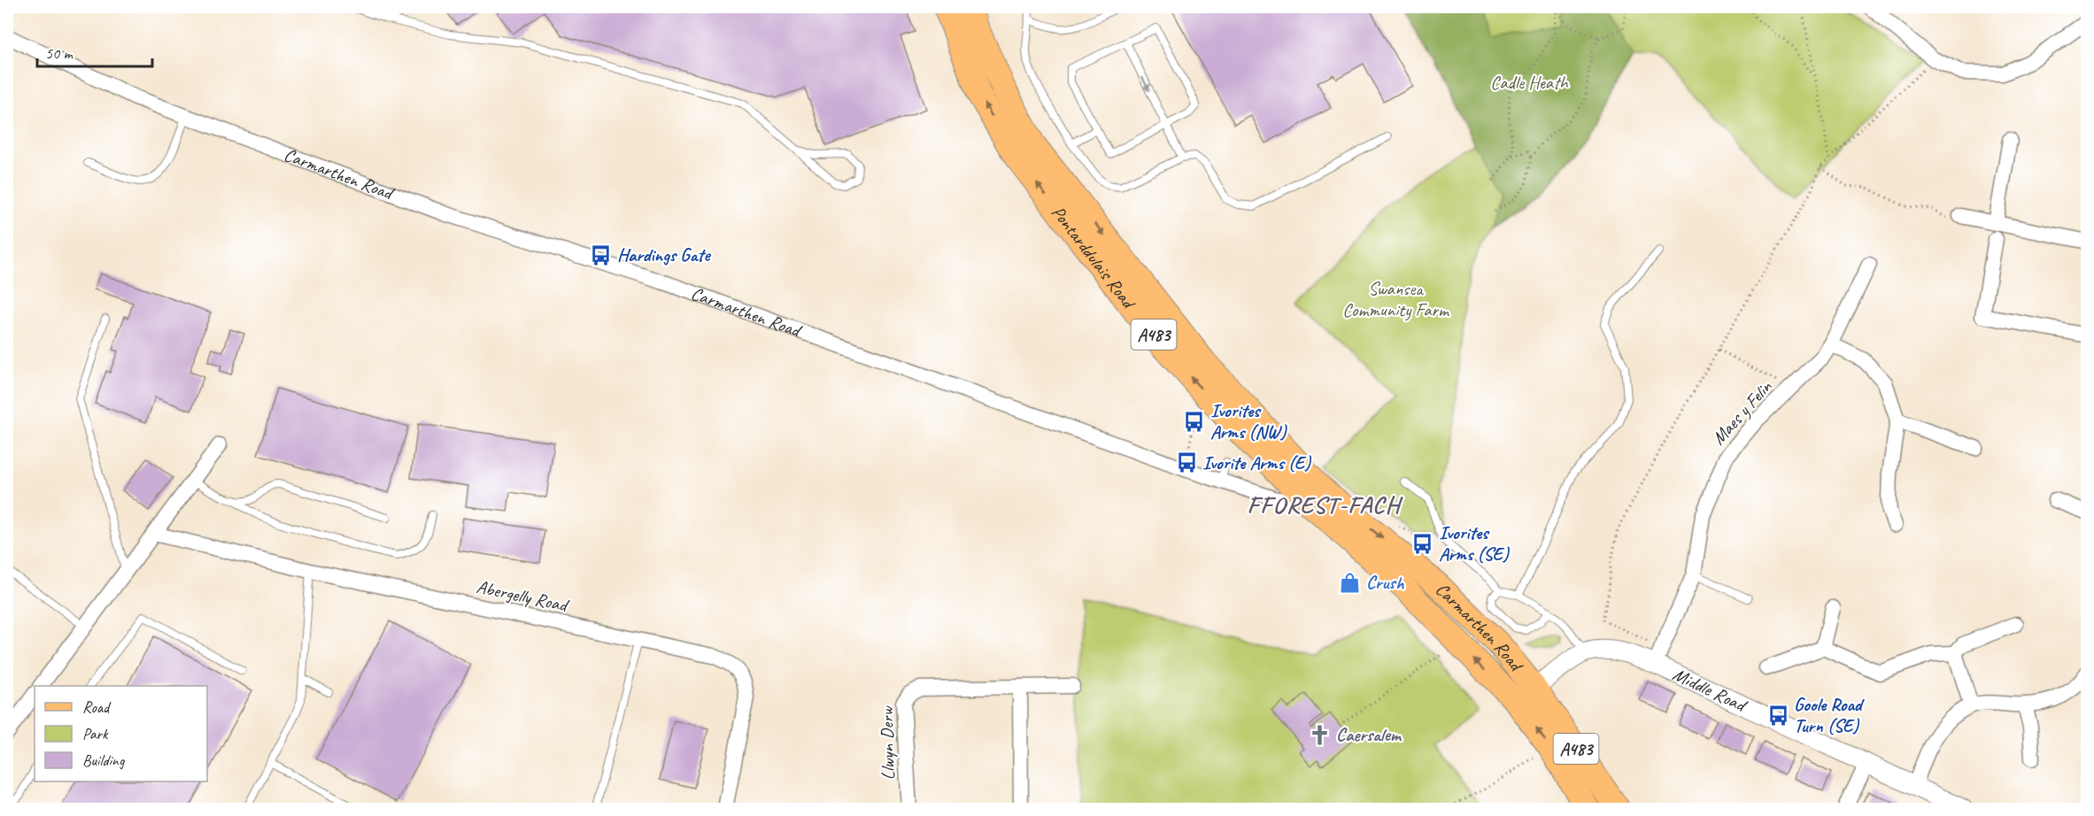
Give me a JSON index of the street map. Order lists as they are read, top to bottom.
{
  "streets": {
    "main road": ["Carmarthen Road", "Pontarddulais Road", "A483"],
    "street": [
      "Maes y Felin",
      "Abergelly Road",
      "Middle Road",
      "Llwyn Derw"
    ]
  },
  "crossings": [
    ["Carmarthen Road", "Pontarddulais Road"],
    ["Maes y Felin", "Middle Road"]
  ],
  "districts": ["FFOREST-FACH"],
  "parks": ["Cadle Heath", "Swansea Community Farm"],
  "places": {
    "bus stop": [
      "Hardings Gate",
      "Ivorites Arms (NW)",
      "Ivorite Arms (E)",
      "Ivorites Arms (SE)",
      "Goole Road Turn (SE)"
    ],
    "shop": ["Crush"],
    "church": ["Caersalem"]
  },
  "legend": ["Road", "Park", "Building"],
  "scale_bar": "50 m"
}
